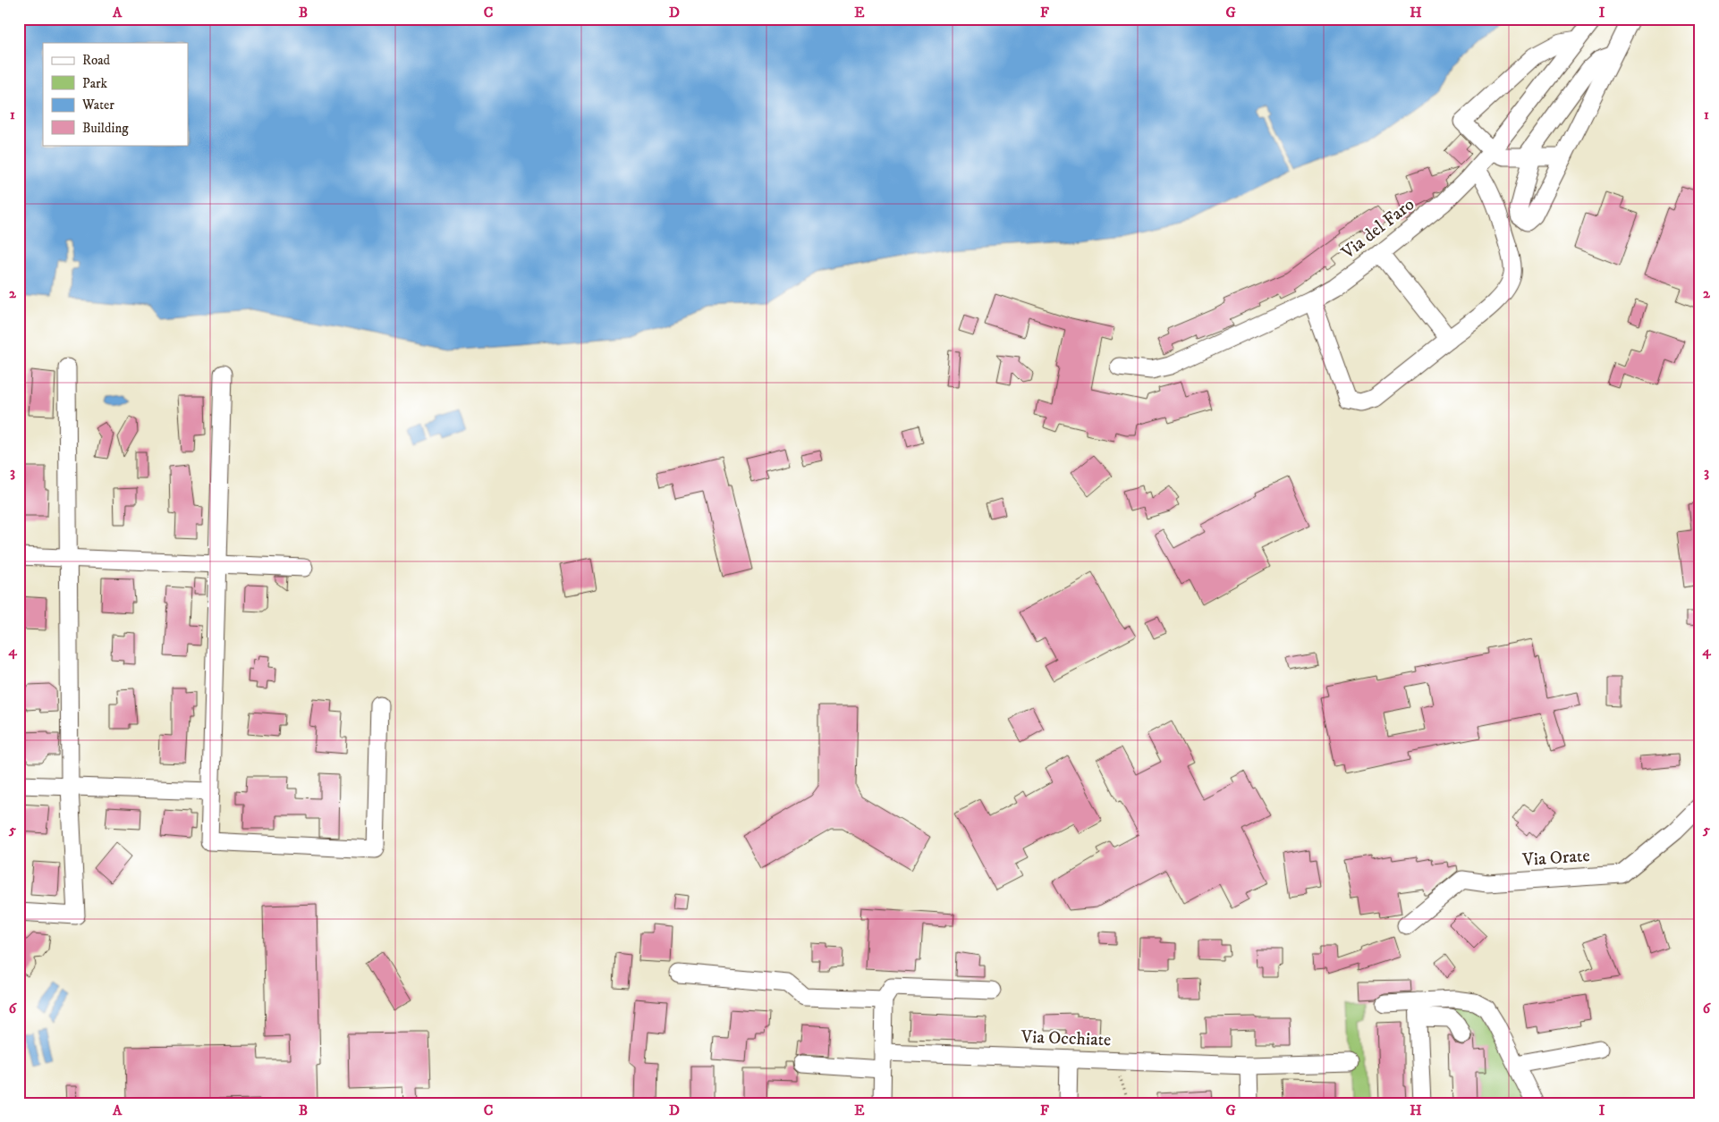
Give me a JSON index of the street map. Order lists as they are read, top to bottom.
{
  "streets": {
    "street": ["Via del Faro", "Via Orate", "Via Occhiate"]
  },
  "legend": [
    "Road",
    "Park",
    "Water",
    "Building"
  ],
  "grid": {
    "columns": [
      "A",
      "B",
      "C",
      "D",
      "E",
      "F",
      "G",
      "H",
      "I"
    ],
    "rows": [
      "1",
      "2",
      "3",
      "4",
      "5",
      "6"
    ]
  }
}
